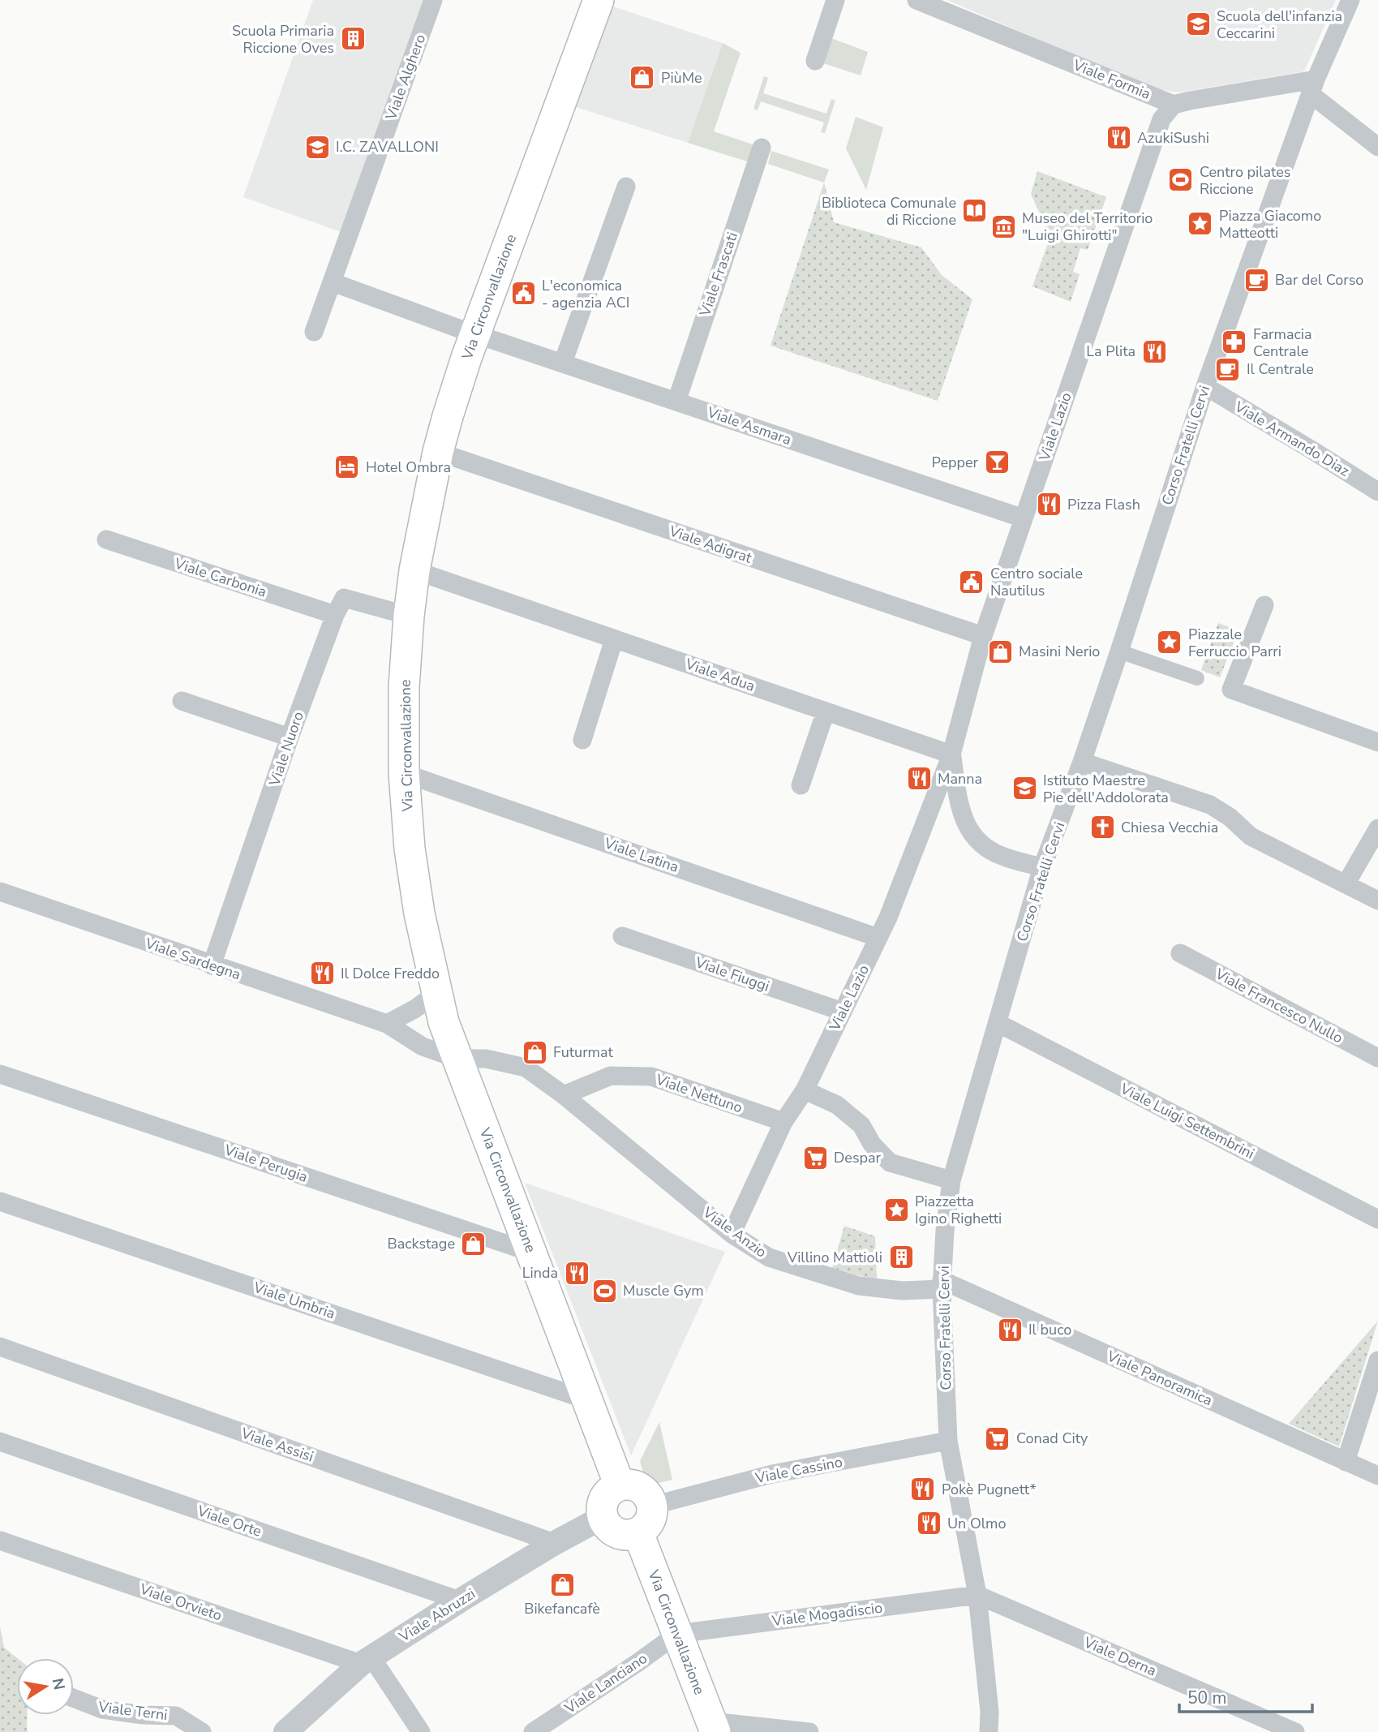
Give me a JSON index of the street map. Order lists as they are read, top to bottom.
{
  "streets": {
    "main road": ["Via Circonvallazione"],
    "street": [
      "Viale Alghero",
      "Viale Formia",
      "Viale Frascati",
      "Viale Asmara",
      "Viale Lazio",
      "Viale Armando Diaz",
      "Corso Fratelli Cervi",
      "Viale Adigrat",
      "Viale Carbonia",
      "Viale Adua",
      "Viale Nuoro",
      "Viale Latina",
      "Viale Sardegna",
      "Viale Fiuggi",
      "Viale Francesco Nullo",
      "Viale Nettuno",
      "Viale Luigi Settembrini",
      "Viale Perugia",
      "Viale Anzio",
      "Viale Umbria",
      "Viale Panoramica",
      "Viale Assisi",
      "Viale Cassino",
      "Viale Orte",
      "Viale Orvieto",
      "Viale Mogadiscio",
      "Viale Abruzzi",
      "Viale Derna",
      "Viale Lanciano",
      "Viale Terni"
    ]
  },
  "crossings": [
    ["Viale Formia", "Viale Lazio"],
    ["Viale Frascati", "Viale Asmara"],
    ["Via Circonvallazione", "Viale Asmara"],
    ["Via Circonvallazione", "Viale Adigrat"],
    ["Via Circonvallazione", "Viale Adua"],
    ["Via Circonvallazione", "Viale Latina"],
    ["Via Circonvallazione", "Viale Sardegna"],
    ["Via Circonvallazione", "Viale Perugia"],
    ["Via Circonvallazione", "Viale Umbria"],
    ["Via Circonvallazione", "Viale Cassino"],
    ["Via Circonvallazione", "Viale Mogadiscio"],
    ["Via Circonvallazione", "Viale Abruzzi"],
    ["Via Circonvallazione", "Viale Lanciano"],
    ["Viale Asmara", "Viale Lazio"],
    ["Viale Lazio", "Corso Fratelli Cervi"],
    ["Viale Lazio", "Viale Adigrat"],
    ["Viale Lazio", "Viale Adua"],
    ["Viale Lazio", "Viale Latina"],
    ["Viale Lazio", "Viale Fiuggi"],
    ["Viale Lazio", "Viale Nettuno"],
    ["Viale Lazio", "Viale Anzio"],
    ["Viale Armando Diaz", "Corso Fratelli Cervi"],
    ["Corso Fratelli Cervi", "Viale Luigi Settembrini"],
    ["Corso Fratelli Cervi", "Viale Anzio"],
    ["Corso Fratelli Cervi", "Viale Panoramica"],
    ["Corso Fratelli Cervi", "Viale Cassino"],
    ["Corso Fratelli Cervi", "Viale Mogadiscio"],
    ["Corso Fratelli Cervi", "Viale Derna"],
    ["Viale Carbonia", "Viale Nuoro"],
    ["Viale Nuoro", "Viale Sardegna"],
    ["Viale Nettuno", "Viale Anzio"],
    ["Viale Anzio", "Viale Panoramica"],
    ["Viale Assisi", "Viale Abruzzi"],
    ["Viale Cassino", "Viale Abruzzi"],
    ["Viale Orte", "Viale Abruzzi"],
    ["Viale Orvieto", "Viale Abruzzi"],
    ["Viale Mogadiscio", "Viale Derna"],
    ["Viale Mogadiscio", "Viale Lanciano"]
  ],
  "places": {
    "school or university": ["Scuola dell'infanzia Ceccarini", "I.C. ZAVALLONI", "Istituto Maestre Pie dell'Addolorata"],
    "building": ["Scuola Primaria Riccione Oves", "Villino Mattioli"],
    "shop": [
      "PiùMe",
      "Masini Nerio",
      "Futurmat",
      "Backstage",
      "Bikefancafè"
    ],
    "restaurant": [
      "AzukiSushi",
      "La Plita",
      "Pizza Flash",
      "Manna",
      "Il Dolce Freddo",
      "Linda",
      "Il buco",
      "Pokè Pugnett*",
      "Un Olmo"
    ],
    "sports": ["Centro pilates Riccione", "Muscle Gym"],
    "library": ["Biblioteca Comunale di Riccione"],
    "place": ["Piazza Giacomo Matteotti", "Piazzale Ferruccio Parri", "Piazzetta Igino Righetti"],
    "museum": ["Museo del Territorio \"Luigi Ghirotti\""],
    "cafe": ["Bar del Corso", "Il Centrale"],
    "public building": ["L'economica - agenzia ACI", "Centro sociale Nautilus"],
    "pharmacy": ["Farmacia Centrale"],
    "bar": ["Pepper"],
    "hotel": ["Hotel Ombra"],
    "church": ["Chiesa Vecchia"],
    "supermarket": ["Despar", "Conad City"]
  },
  "scale_bar": "50 m",
  "north": "right"
}
